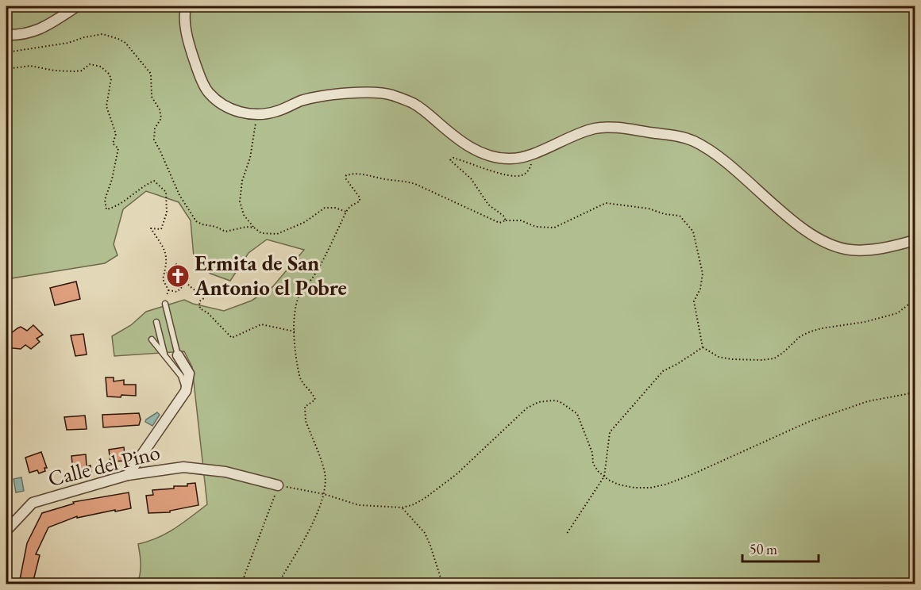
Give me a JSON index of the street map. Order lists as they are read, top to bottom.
{
  "streets": {
    "street": ["Calle del Pino"]
  },
  "places": {
    "church": ["Ermita de San Antonio el Pobre"]
  },
  "scale_bar": "50 m"
}
